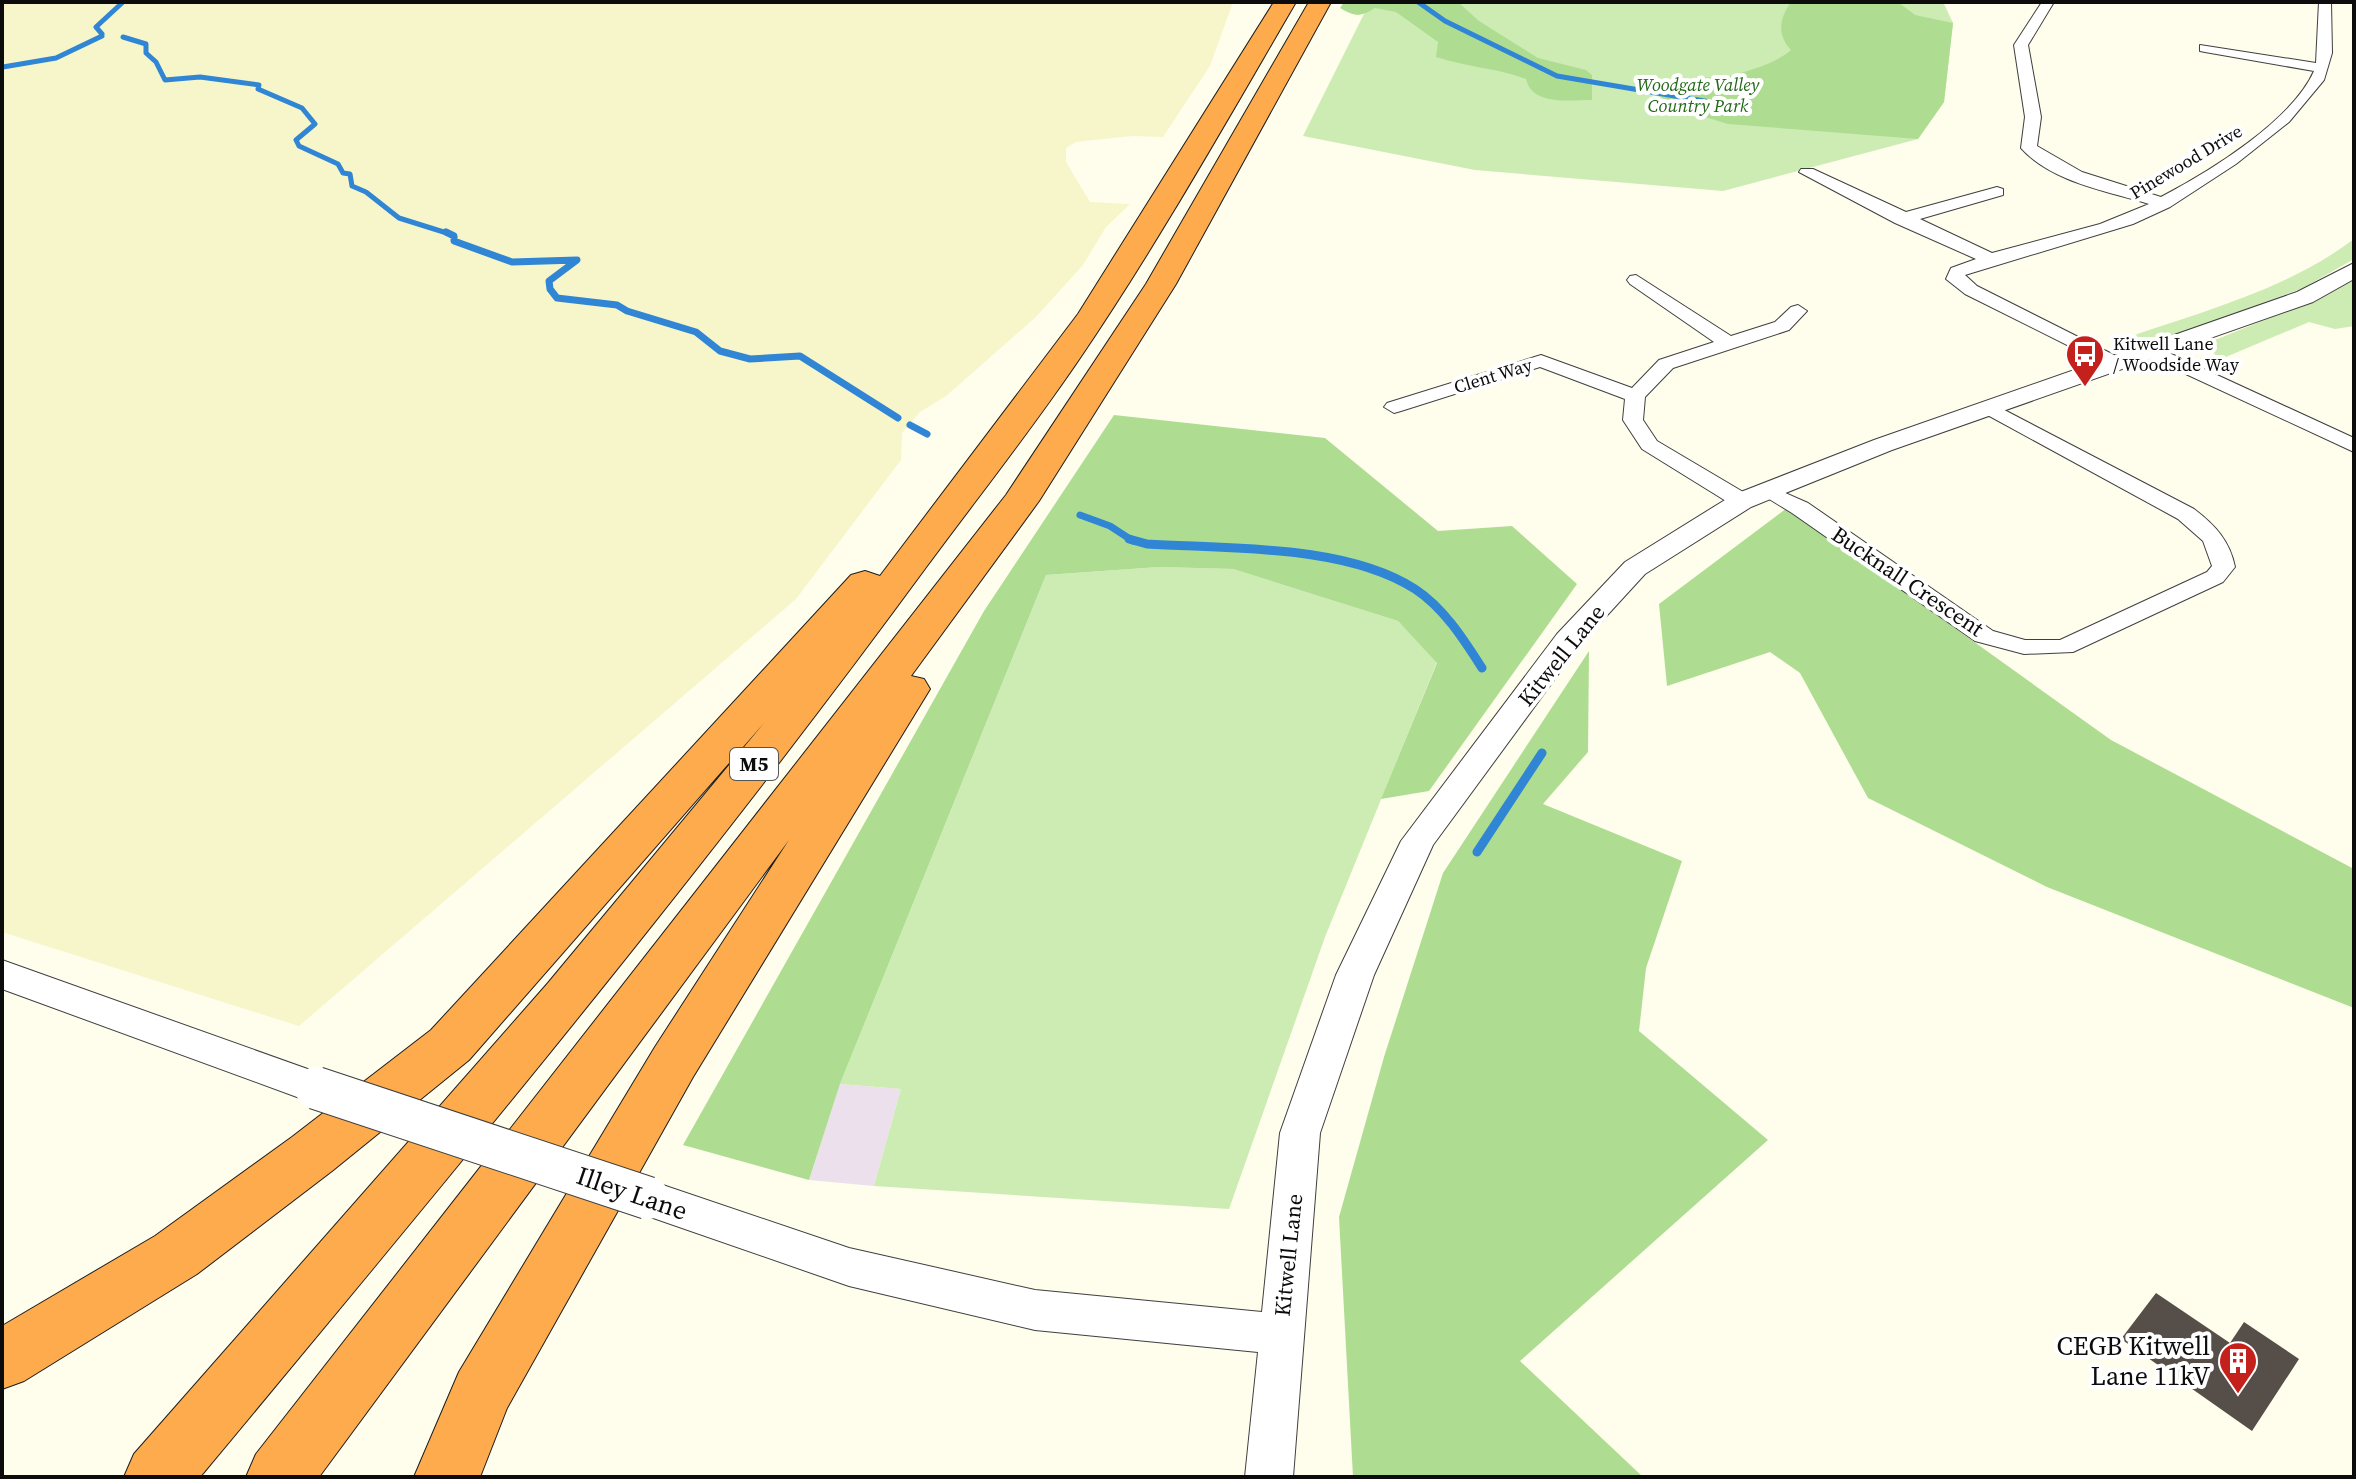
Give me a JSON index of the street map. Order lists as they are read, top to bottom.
{
  "streets": {
    "highway": ["M5"],
    "street": [
      "Pinewood Drive",
      "Clent Way",
      "Bucknall Crescent",
      "Kitwell Lane",
      "Illey Lane"
    ]
  },
  "crossings": [
    ["Pinewood Drive", "Kitwell Lane"],
    ["Bucknall Crescent", "Kitwell Lane"],
    ["Kitwell Lane", "Illey Lane"]
  ],
  "parks": ["Woodgate Valley Country Park"],
  "places": {
    "bus stop": ["Kitwell Lane / Woodside Way"],
    "building": ["CEGB Kitwell Lane 11kV"]
  }
}
